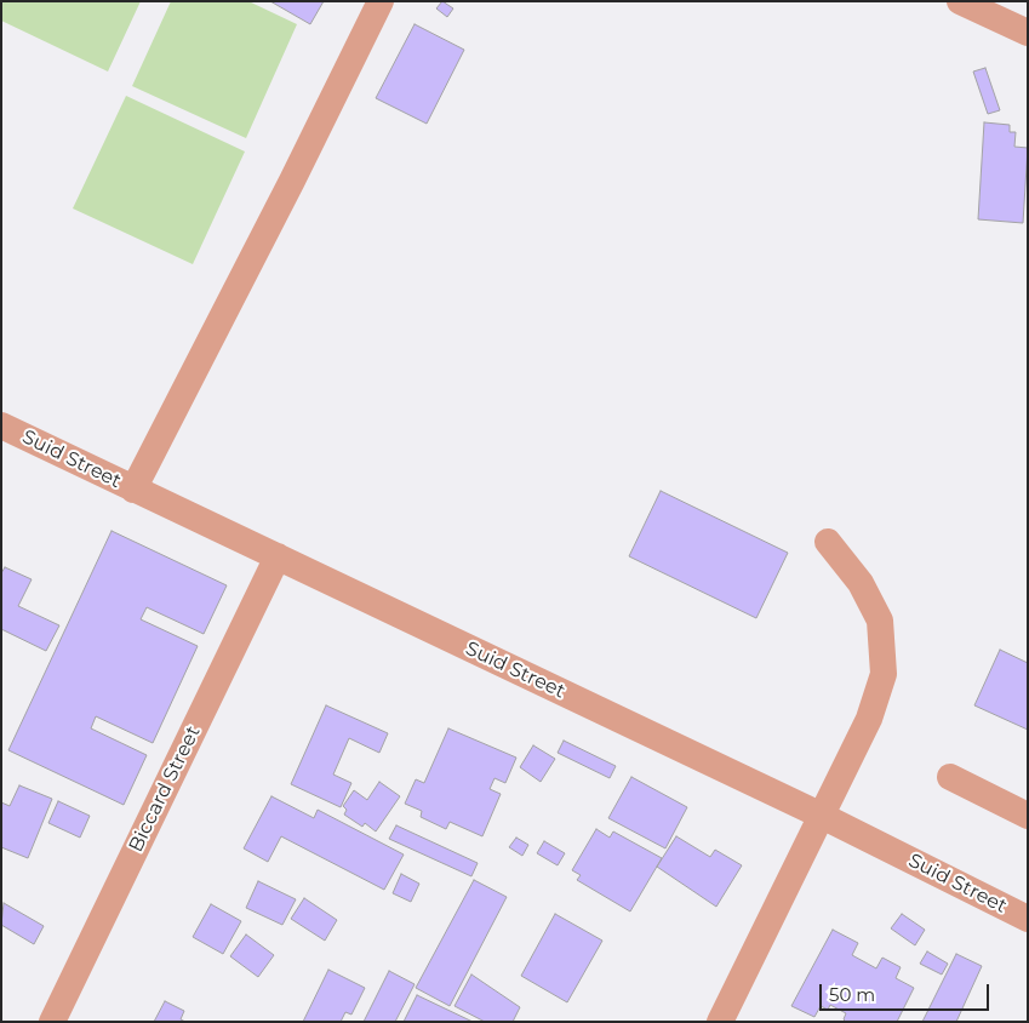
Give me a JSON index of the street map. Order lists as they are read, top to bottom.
{
  "streets": {
    "street": ["Suid Street", "Biccard Street"]
  },
  "crossings": [
    ["Suid Street", "Biccard Street"]
  ],
  "scale_bar": "50 m"
}
